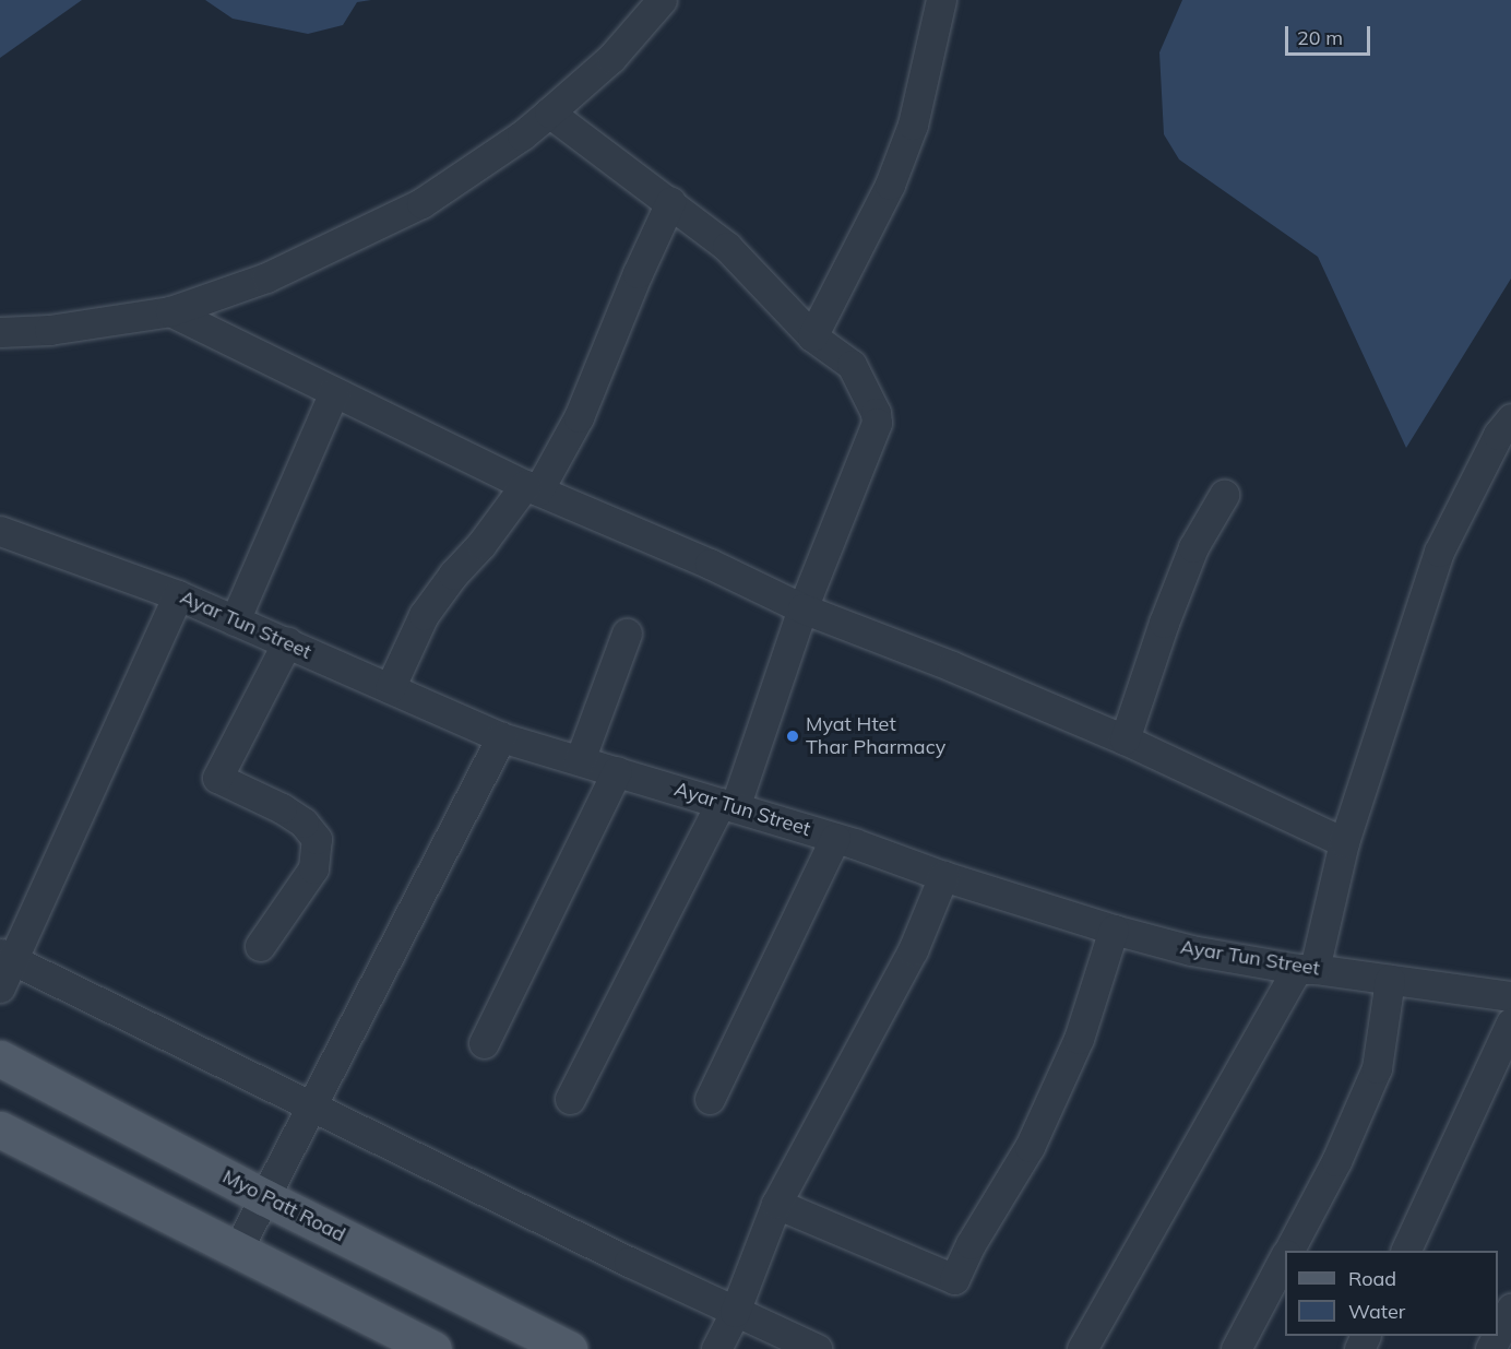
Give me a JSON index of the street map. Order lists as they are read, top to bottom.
{
  "streets": {
    "main road": ["Myo Patt Road"],
    "street": ["Ayar Tun Street"]
  },
  "places": ["Myat Htet Thar Pharmacy"],
  "legend": ["Road", "Water"],
  "scale_bar": "20 m"
}
